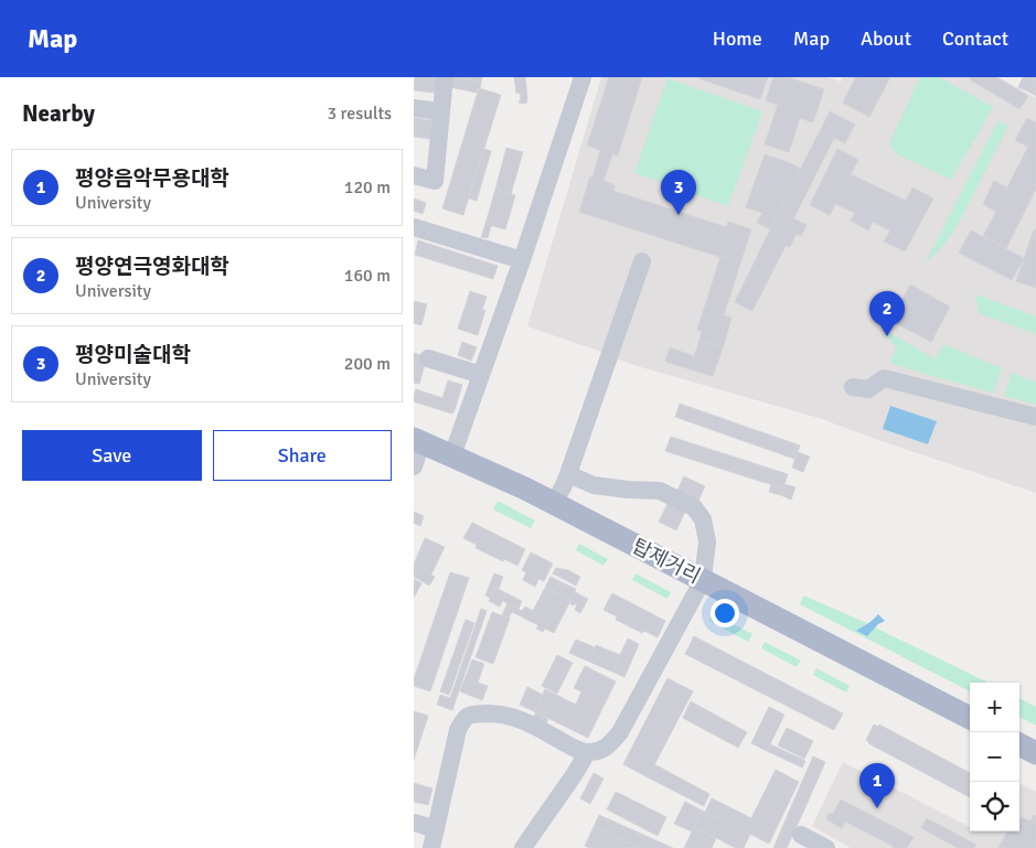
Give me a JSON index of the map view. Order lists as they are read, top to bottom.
{
  "streets": {
    "main road": ["탑제거리"]
  },
  "page": {
    "header": "Map",
    "nav": [
      "Home",
      "Map",
      "About",
      "Contact"
    ],
    "heading": ["Nearby", "3 results"],
    "list": [
      {
        "mark": "1",
        "name": "평양음악무용대학",
        "note": "University",
        "value": "120 m"
      },
      {
        "mark": "2",
        "name": "평양연극영화대학",
        "note": "University",
        "value": "160 m"
      },
      {
        "mark": "3",
        "name": "평양미술대학",
        "note": "University",
        "value": "200 m"
      }
    ],
    "pins": ["3", "2", "1"],
    "buttons": ["Save", "Share"],
    "map_buttons": ["+", "−"]
  }
}
